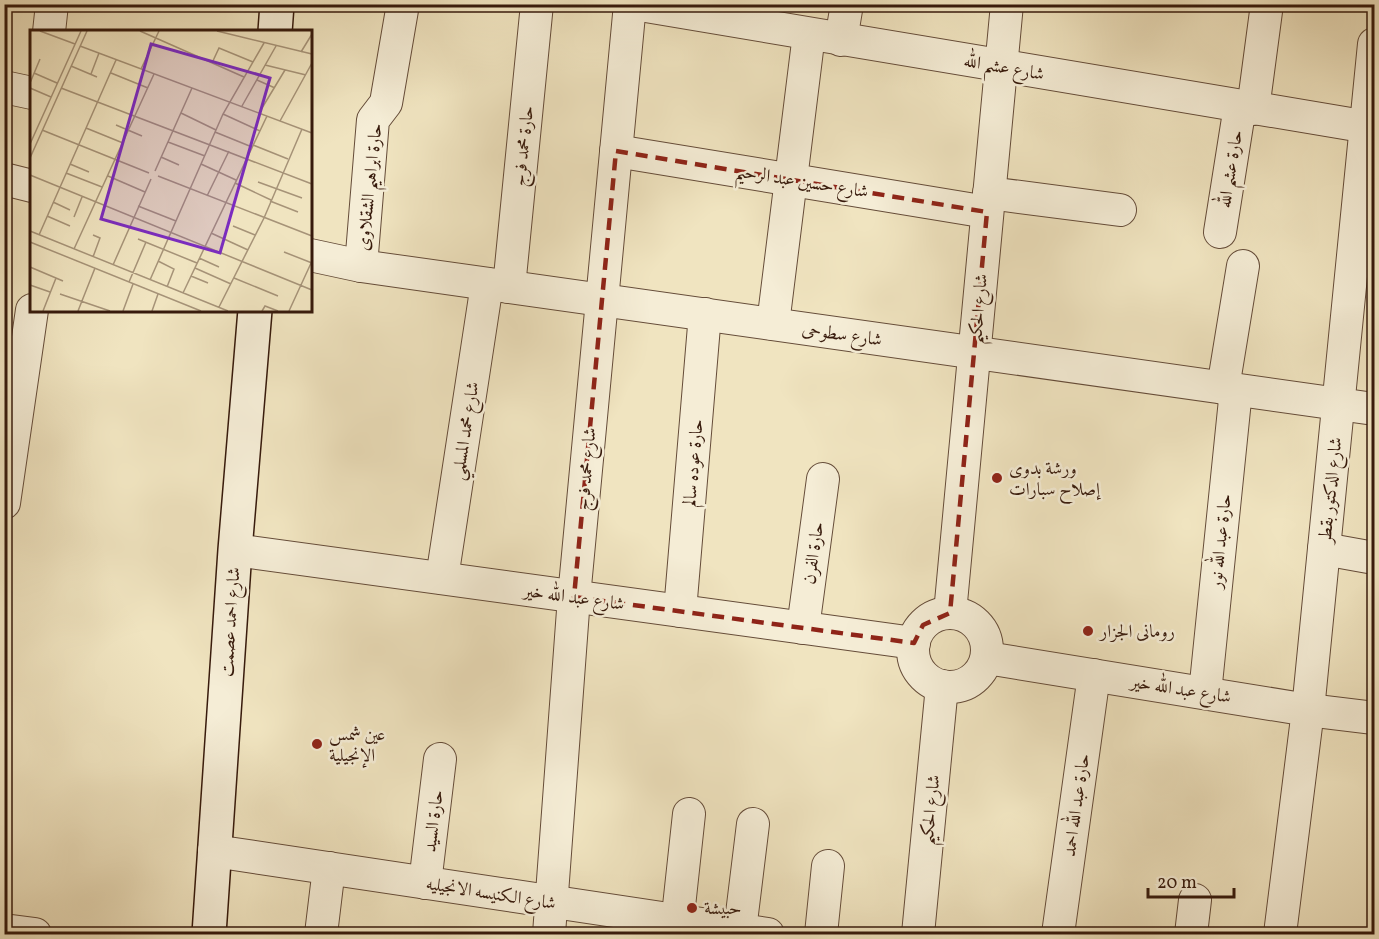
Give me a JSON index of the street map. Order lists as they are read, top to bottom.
{
  "streets": {
    "main road": ["شارع احمد عصمت"],
    "street": [
      "شارع عشم الله",
      "حارة محمد فرج",
      "حارة عشم الله",
      "شارع حسين عبد الرحيم",
      "حارة ابراهيم الشقلاوى",
      "شارع الحكيم",
      "شارع سطوحى",
      "شارع محمد المسلمي",
      "حارة عوده سالم",
      "شارع محمد فرج",
      "شارع الدكتور بقطر",
      "حارة عبد الله نور",
      "حارة الفرن",
      "شارع عبد الله خير",
      "حارة عبد الله احمد",
      "حارة السيد",
      "شارع الكنيسه الانجيليه"
    ]
  },
  "crossings": [
    ["شارع عشم الله", "حارة عشم الله"],
    ["شارع عشم الله", "شارع الحكيم"],
    ["شارع عشم الله", "شارع محمد فرج"],
    ["شارع عشم الله", "شارع الدكتور بقطر"],
    ["حارة محمد فرج", "شارع سطوحى"],
    ["حارة محمد فرج", "شارع محمد المسلمي"],
    ["شارع حسين عبد الرحيم", "شارع الحكيم"],
    ["شارع حسين عبد الرحيم", "شارع محمد فرج"],
    ["حارة ابراهيم الشقلاوى", "شارع سطوحى"],
    ["شارع الحكيم", "شارع سطوحى"],
    ["شارع الحكيم", "شارع عبد الله خير"],
    ["شارع سطوحى", "شارع محمد المسلمي"],
    ["شارع سطوحى", "حارة عوده سالم"],
    ["شارع سطوحى", "شارع محمد فرج"],
    ["شارع سطوحى", "شارع الدكتور بقطر"],
    ["شارع سطوحى", "حارة عبد الله نور"],
    ["شارع محمد المسلمي", "شارع عبد الله خير"],
    ["حارة عوده سالم", "شارع عبد الله خير"],
    ["شارع محمد فرج", "شارع عبد الله خير"],
    ["شارع محمد فرج", "شارع الكنيسه الانجيليه"],
    ["شارع الدكتور بقطر", "شارع عبد الله خير"],
    ["حارة عبد الله نور", "شارع عبد الله خير"],
    ["حارة الفرن", "شارع عبد الله خير"],
    ["شارع عبد الله خير", "شارع احمد عصمت"],
    ["شارع عبد الله خير", "حارة عبد الله احمد"],
    ["شارع احمد عصمت", "شارع الكنيسه الانجيليه"],
    ["حارة السيد", "شارع الكنيسه الانجيليه"]
  ],
  "places": [
    "ورشة بدوى إصلاح سبارات",
    "رومانى الجزار",
    "عين شمس الإنجيلية",
    "حبيشة"
  ],
  "scale_bar": "20 m"
}
